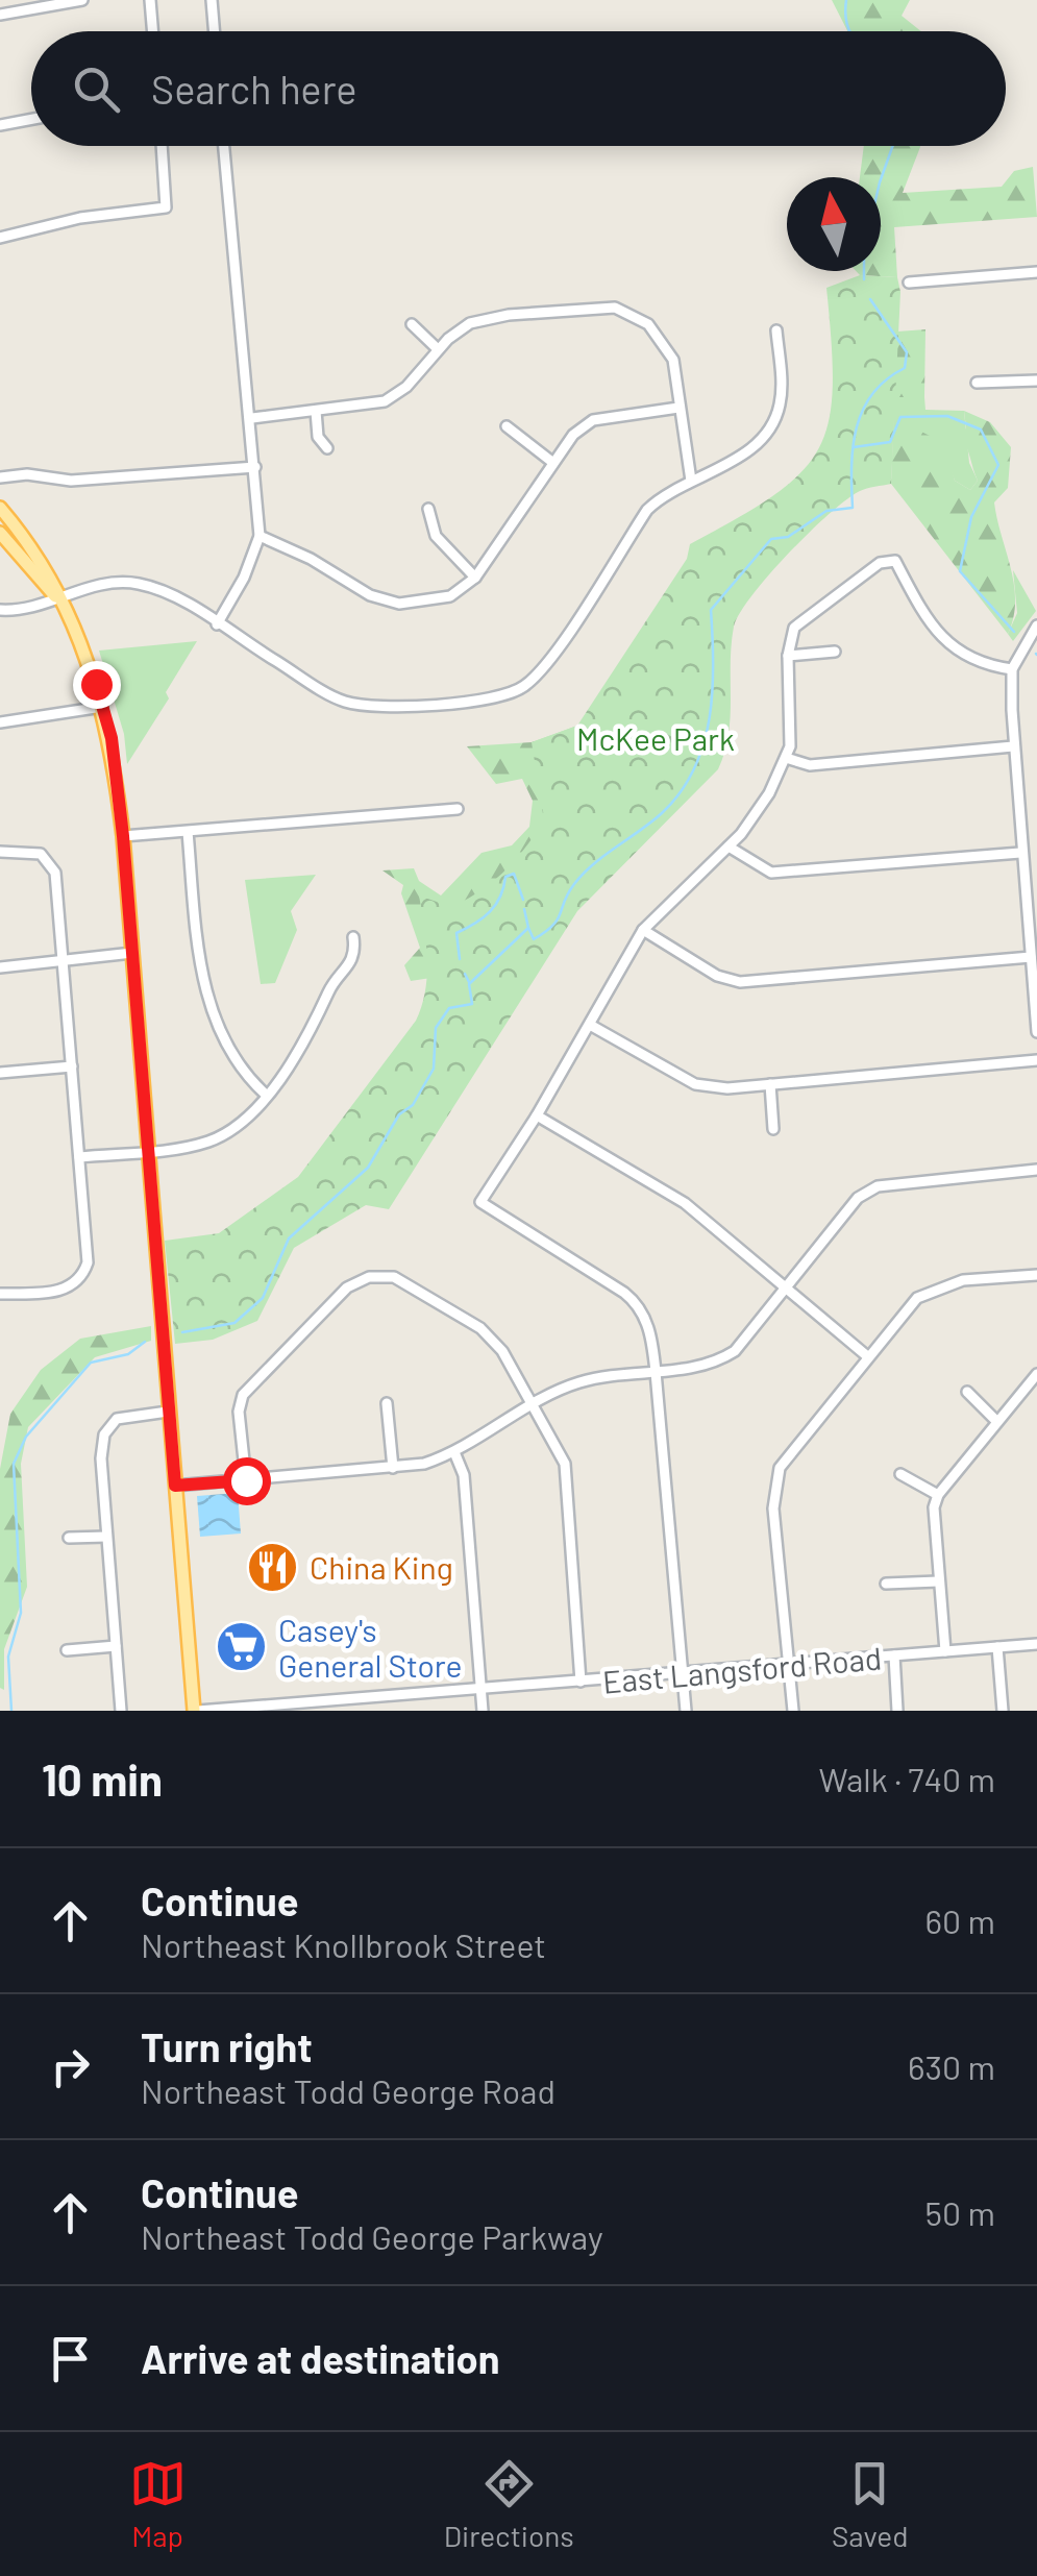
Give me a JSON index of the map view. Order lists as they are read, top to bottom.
{
  "streets": {
    "street": ["East Langsford Road"]
  },
  "parks": ["McKee Park"],
  "places": {
    "restaurant": ["China King"],
    "supermarket": ["Casey's General Store"]
  },
  "north": "top",
  "page": {
    "search": "Search here",
    "heading": ["10 min", "Walk · 740 m"],
    "list": [
      ["Continue", "Northeast Knollbrook Street", "60 m"],
      ["Turn right", "Northeast Todd George Road", "630 m"],
      ["Continue", "Northeast Todd George Parkway", "50 m"],
      "Arrive at destination"
    ],
    "nav": ["Map", "Directions", "Saved"]
  }
}
